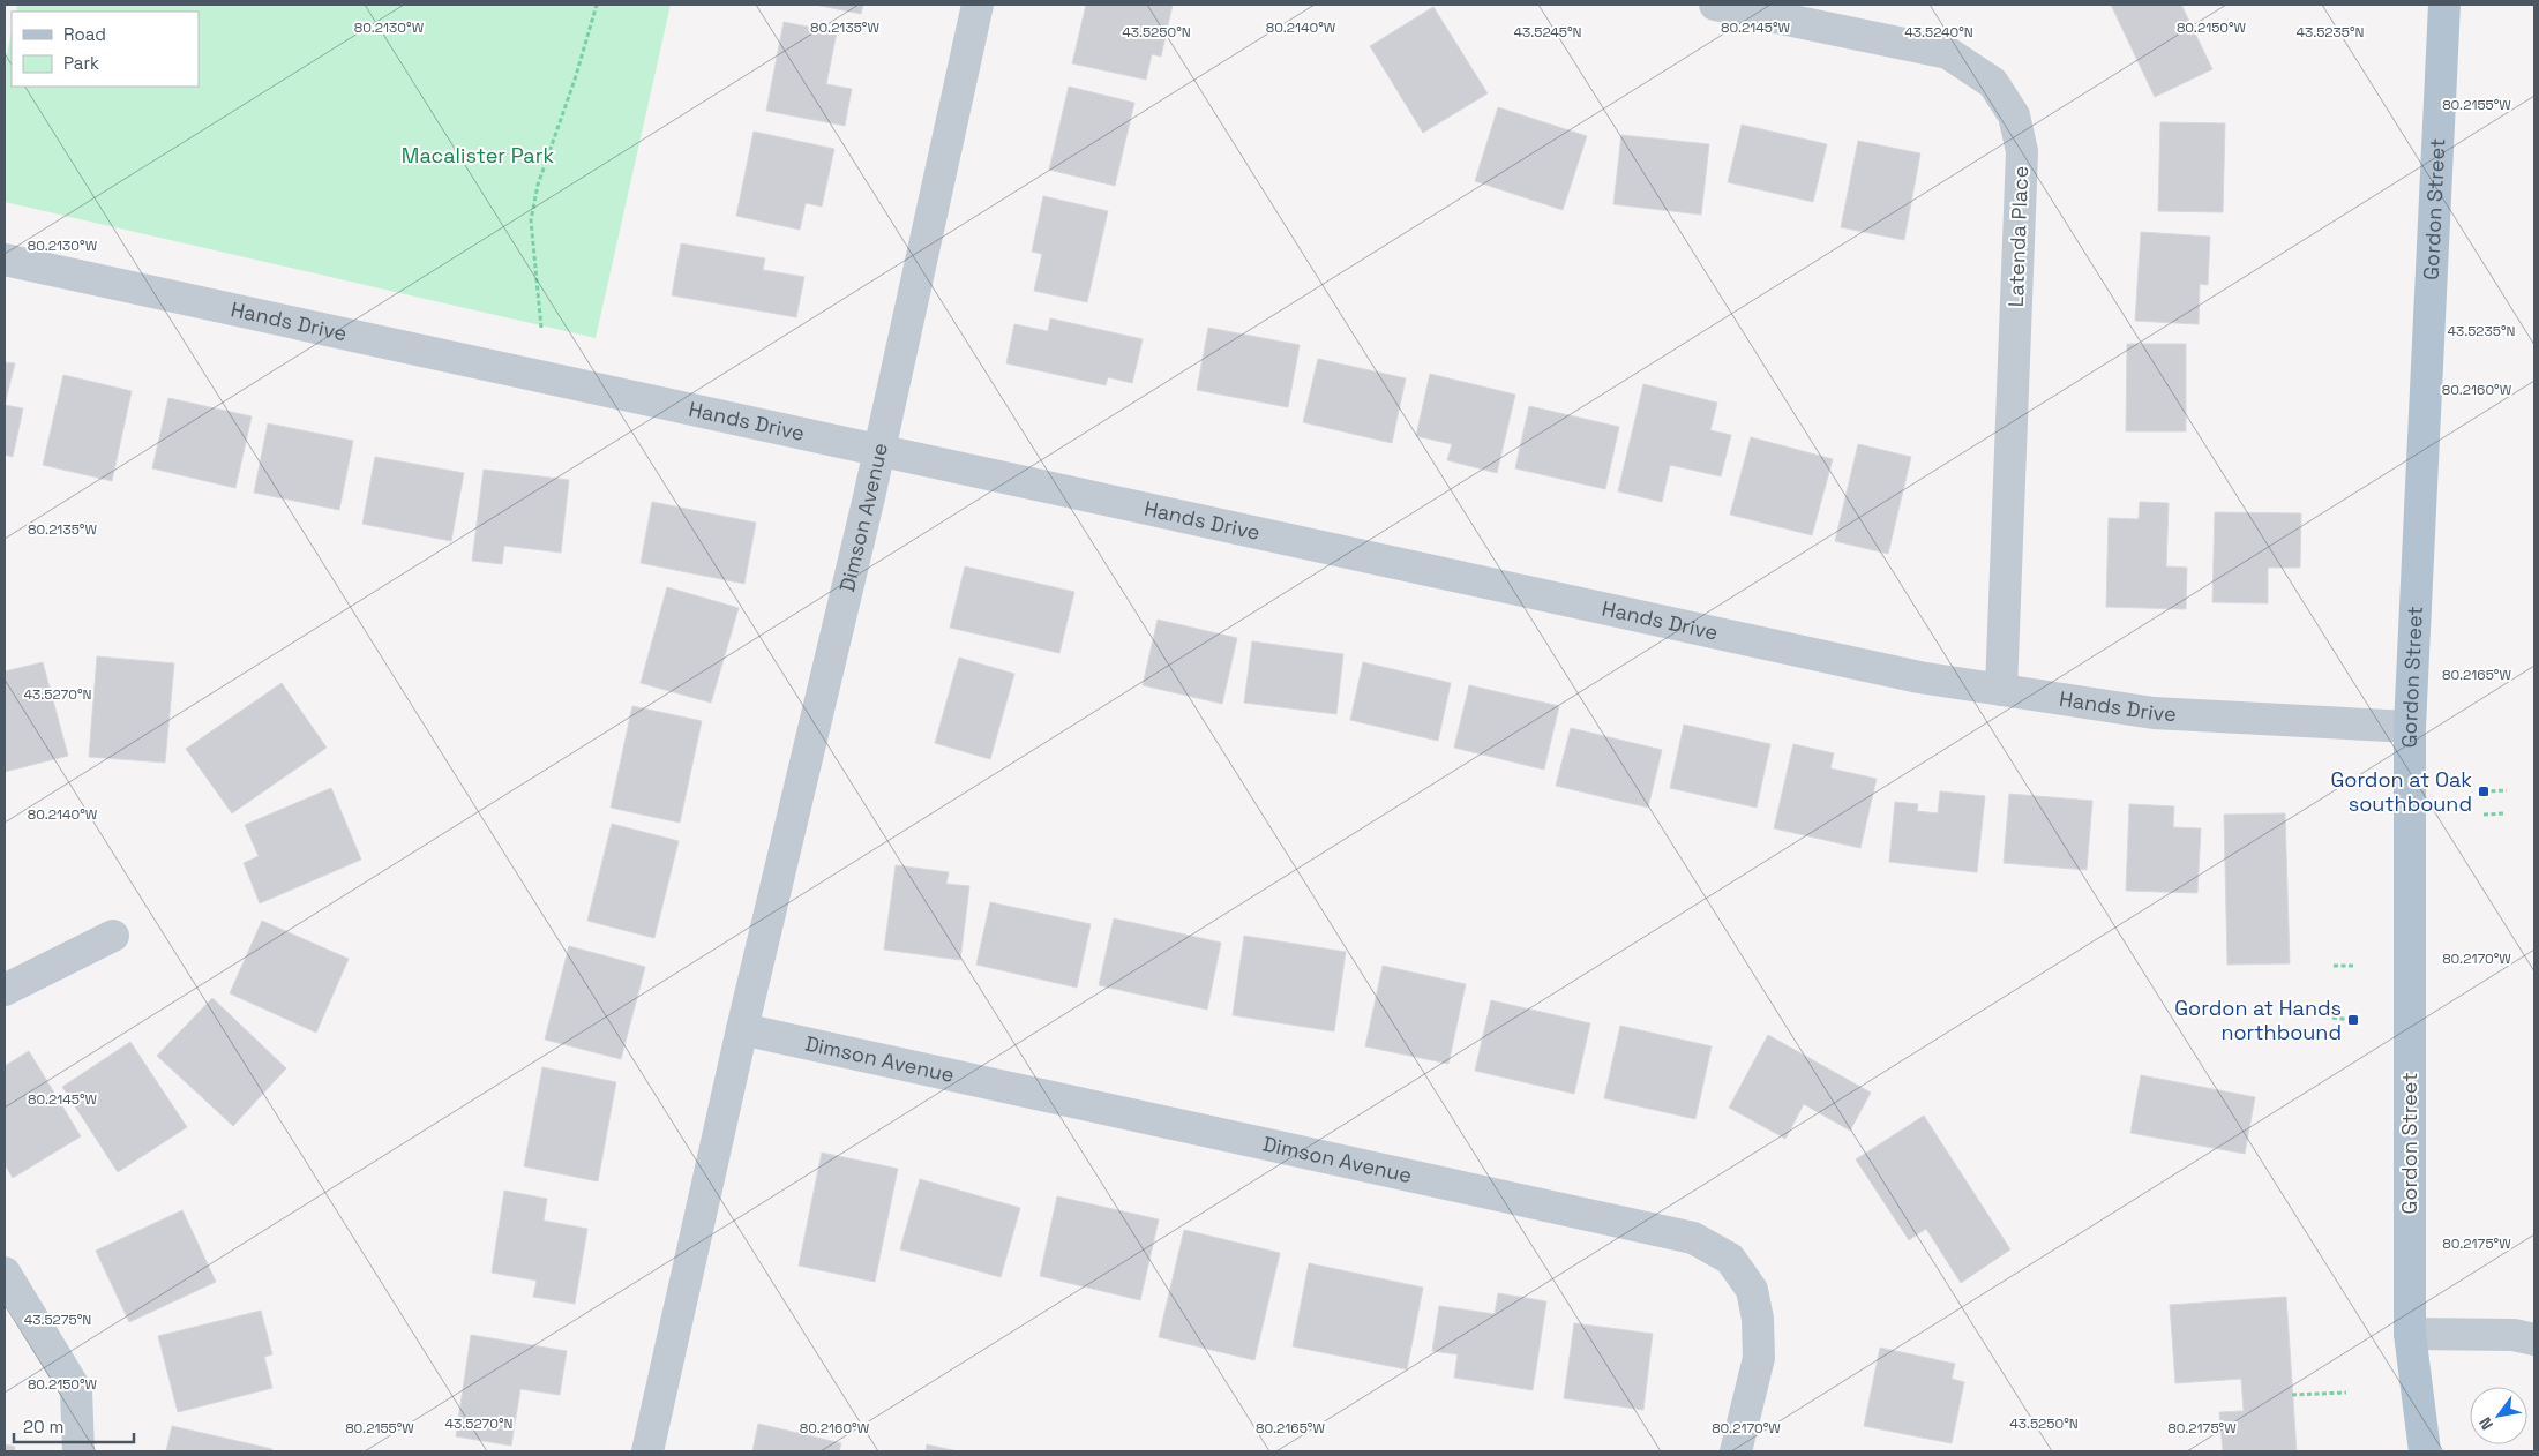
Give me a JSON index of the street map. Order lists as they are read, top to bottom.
{
  "streets": {
    "main road": ["Gordon Street"],
    "street": ["Latenda Place", "Hands Drive", "Dimson Avenue"]
  },
  "crossings": [
    ["Gordon Street", "Hands Drive"],
    ["Latenda Place", "Hands Drive"],
    ["Hands Drive", "Dimson Avenue"]
  ],
  "parks": ["Macalister Park"],
  "places": {
    "transit": ["Gordon at Oak southbound", "Gordon at Hands northbound"]
  },
  "legend": ["Road", "Park"],
  "scale_bar": "20 m",
  "north": "bottom left",
  "coordinates": [
    "80.2140°W",
    "80.2150°W",
    "80.2130°W",
    "80.2135°W",
    "80.2145°W",
    "43.5240°N",
    "43.5250°N",
    "43.5245°N",
    "43.5235°N",
    "80.2155°W",
    "80.2160°W",
    "80.2165°W",
    "43.5270°N",
    "80.2170°W",
    "80.2175°W",
    "43.5275°N"
  ]
}
